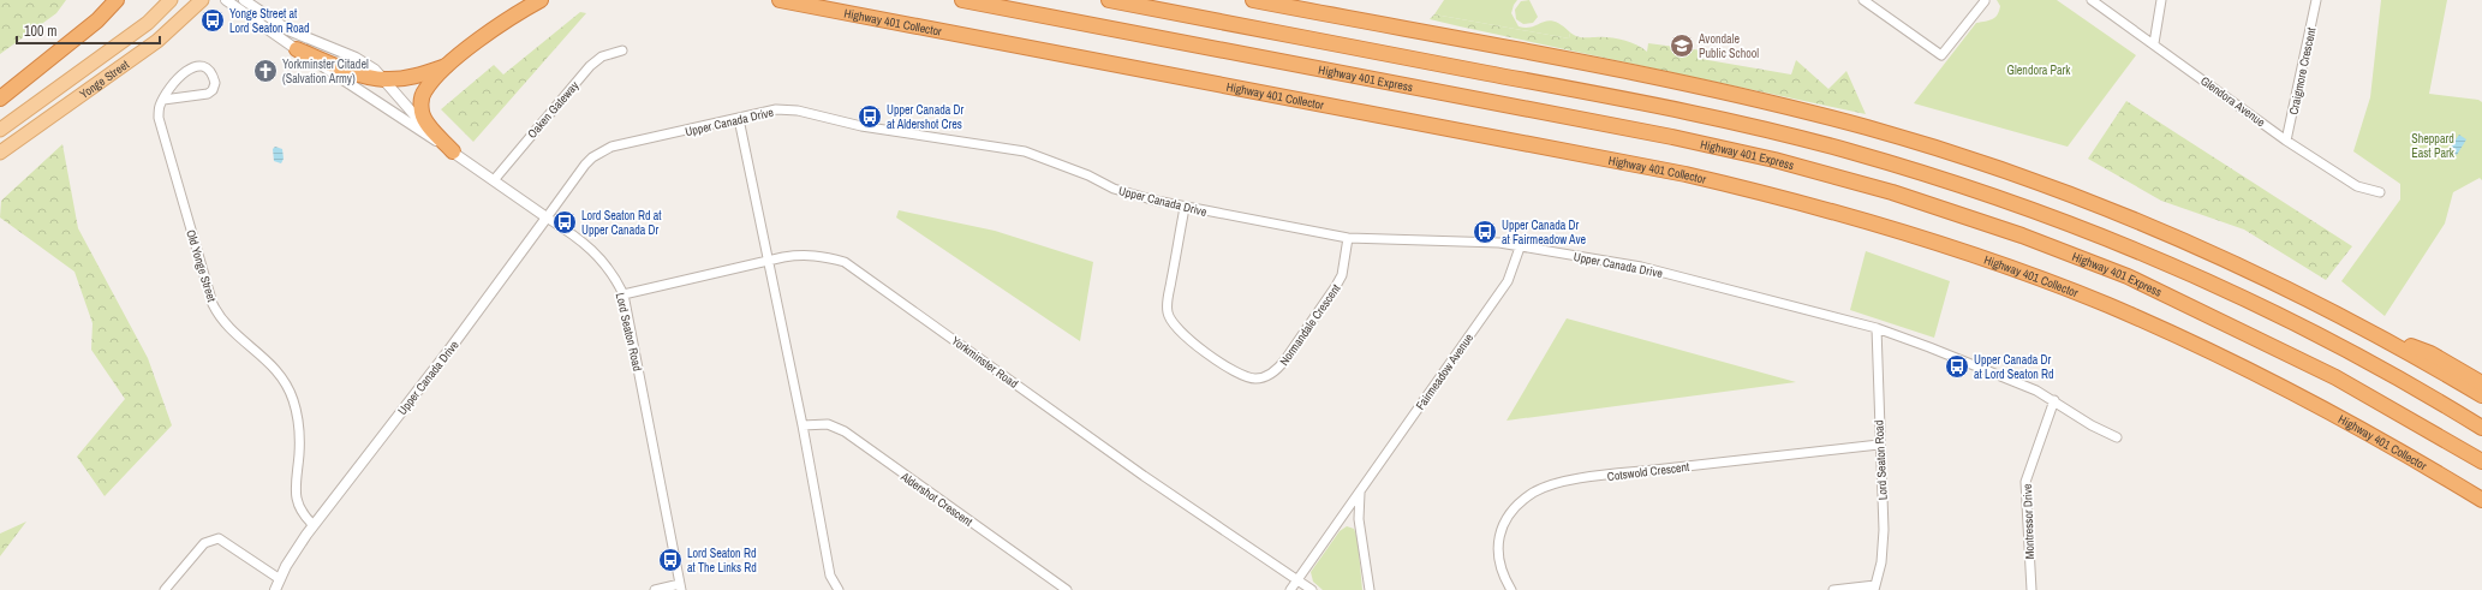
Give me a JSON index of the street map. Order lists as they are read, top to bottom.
{
  "streets": {
    "highway": ["Highway 401 Collector", "Highway 401 Express"],
    "main road": ["Yonge Street"],
    "street": [
      "Craigmore Crescent",
      "Glendora Avenue",
      "Oaken Gateway",
      "Upper Canada Drive",
      "Old Yonge Street",
      "Normandale Crescent",
      "Lord Seaton Road",
      "Yorkminster Road",
      "Fairmeadow Avenue",
      "Cotswold Crescent",
      "Aldershot Crescent",
      "Montressor Drive"
    ]
  },
  "crossings": [
    ["Craigmore Crescent", "Glendora Avenue"],
    ["Oaken Gateway", "Lord Seaton Road"],
    ["Upper Canada Drive", "Old Yonge Street"],
    ["Upper Canada Drive", "Normandale Crescent"],
    ["Upper Canada Drive", "Lord Seaton Road"],
    ["Upper Canada Drive", "Fairmeadow Avenue"],
    ["Upper Canada Drive", "Montressor Drive"],
    ["Lord Seaton Road", "Yorkminster Road"],
    ["Lord Seaton Road", "Cotswold Crescent"],
    ["Yorkminster Road", "Fairmeadow Avenue"]
  ],
  "parks": ["Glendora Park", "Sheppard East Park"],
  "places": {
    "bus stop": [
      "Yonge Street at Lord Seaton Road",
      "Upper Canada Dr at Aldershot Cres",
      "Lord Seaton Rd at Upper Canada Dr",
      "Upper Canada Dr at Fairmeadow Ave",
      "Upper Canada Dr at Lord Seaton Rd",
      "Lord Seaton Rd at The Links Rd"
    ],
    "school or university": ["Avondale Public School"],
    "church": ["Yorkminster Citadel (Salvation Army)"]
  },
  "scale_bar": "100 m"
}
